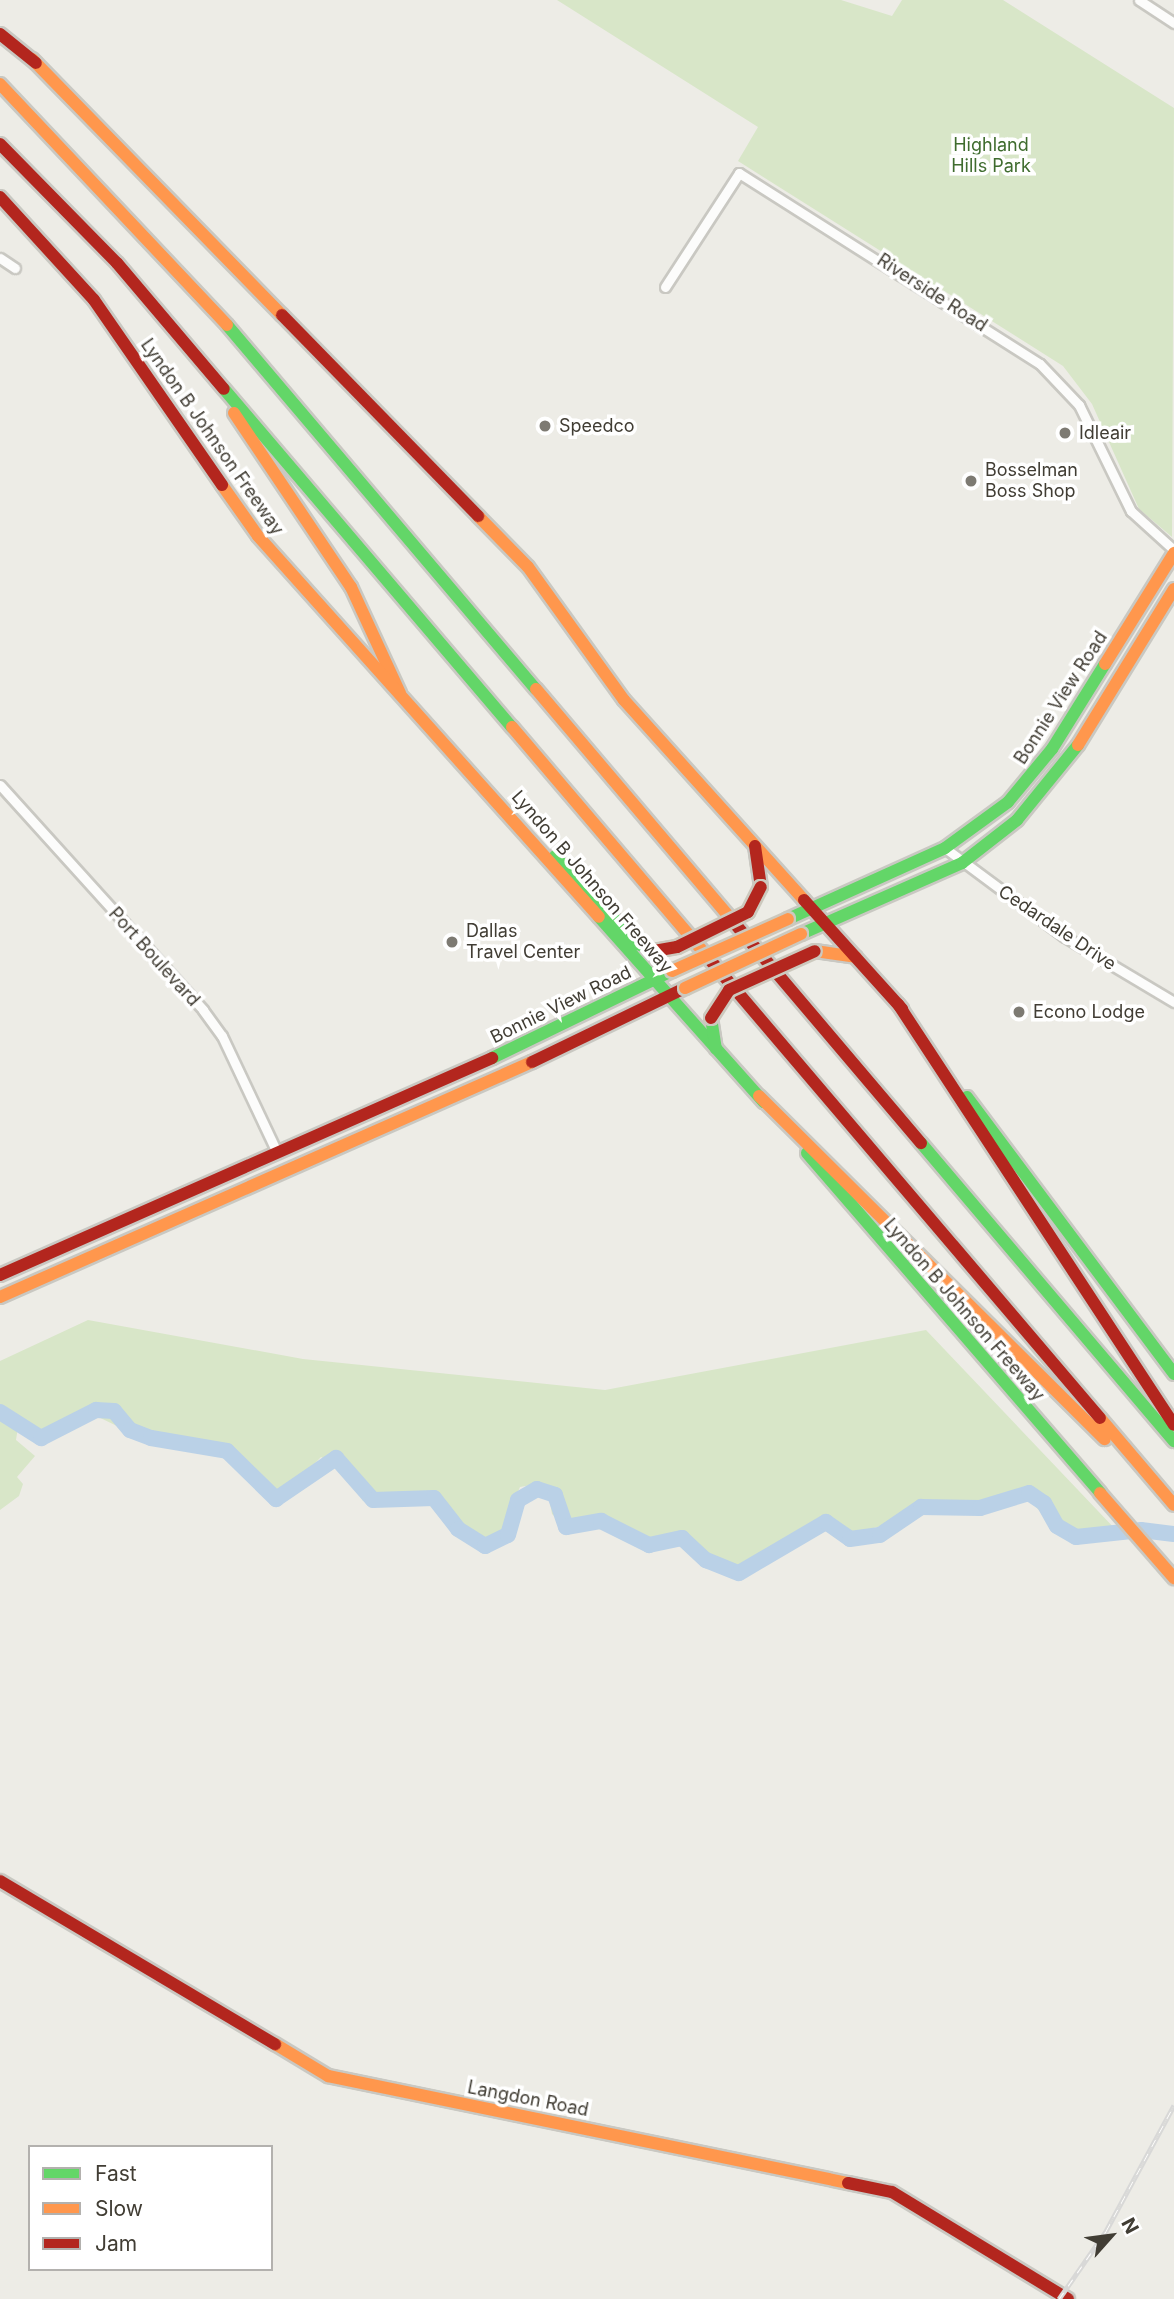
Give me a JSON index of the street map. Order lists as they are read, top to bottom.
{
  "streets": {
    "main road": ["Lyndon B Johnson Freeway", "Bonnie View Road", "Langdon Road"],
    "street": ["Riverside Road", "Cedardale Drive", "Port Boulevard"]
  },
  "crossings": [
    ["Riverside Road", "Bonnie View Road"],
    ["Lyndon B Johnson Freeway", "Bonnie View Road"],
    ["Bonnie View Road", "Cedardale Drive"],
    ["Bonnie View Road", "Port Boulevard"]
  ],
  "parks": ["Highland Hills Park"],
  "places": [
    "Speedco",
    "Idleair",
    "Bosselman Boss Shop",
    "Dallas Travel Center",
    "Econo Lodge"
  ],
  "legend": ["Fast", "Slow", "Jam"],
  "north": "top right"
}
